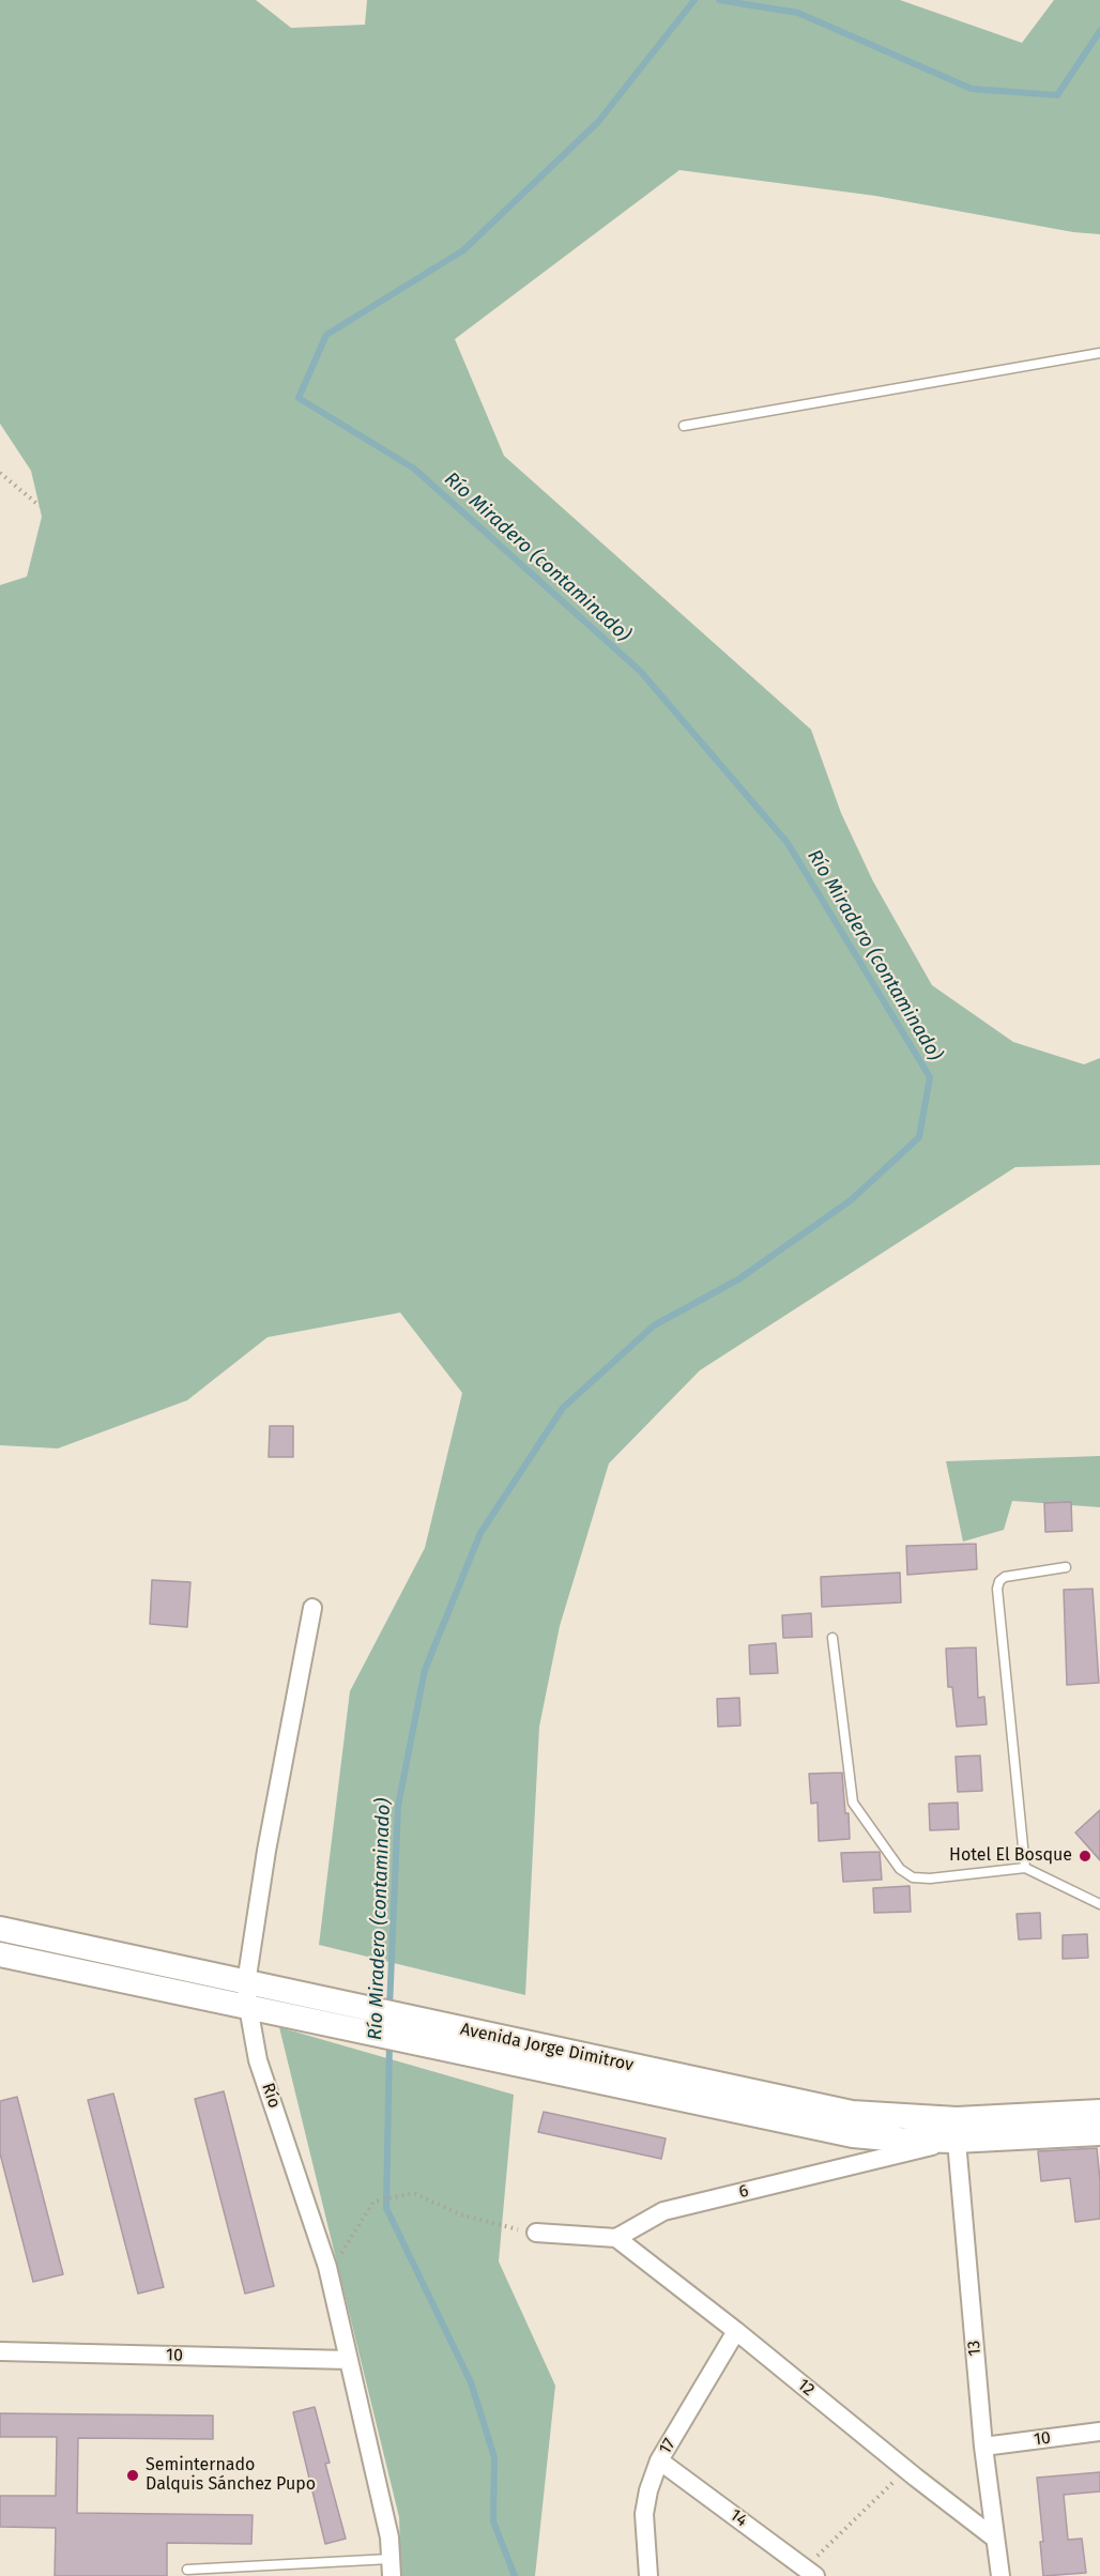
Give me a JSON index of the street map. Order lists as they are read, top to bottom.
{
  "streets": {
    "main road": ["Avenida Jorge Dimitrov"],
    "street": [
      "Río",
      "6",
      "13",
      "10",
      "12",
      "17",
      "14"
    ]
  },
  "crossings": [
    ["Avenida Jorge Dimitrov", "Río"],
    ["Avenida Jorge Dimitrov", "6"],
    ["Avenida Jorge Dimitrov", "13"],
    ["Río", "10"],
    ["6", "13"],
    ["6", "12"],
    ["13", "10"],
    ["13", "12"],
    ["12", "17"],
    ["17", "14"]
  ],
  "water": ["Río Miradero (contaminado)"],
  "places": ["Hotel El Bosque", "Seminternado Dalquis Sánchez Pupo"]
}
